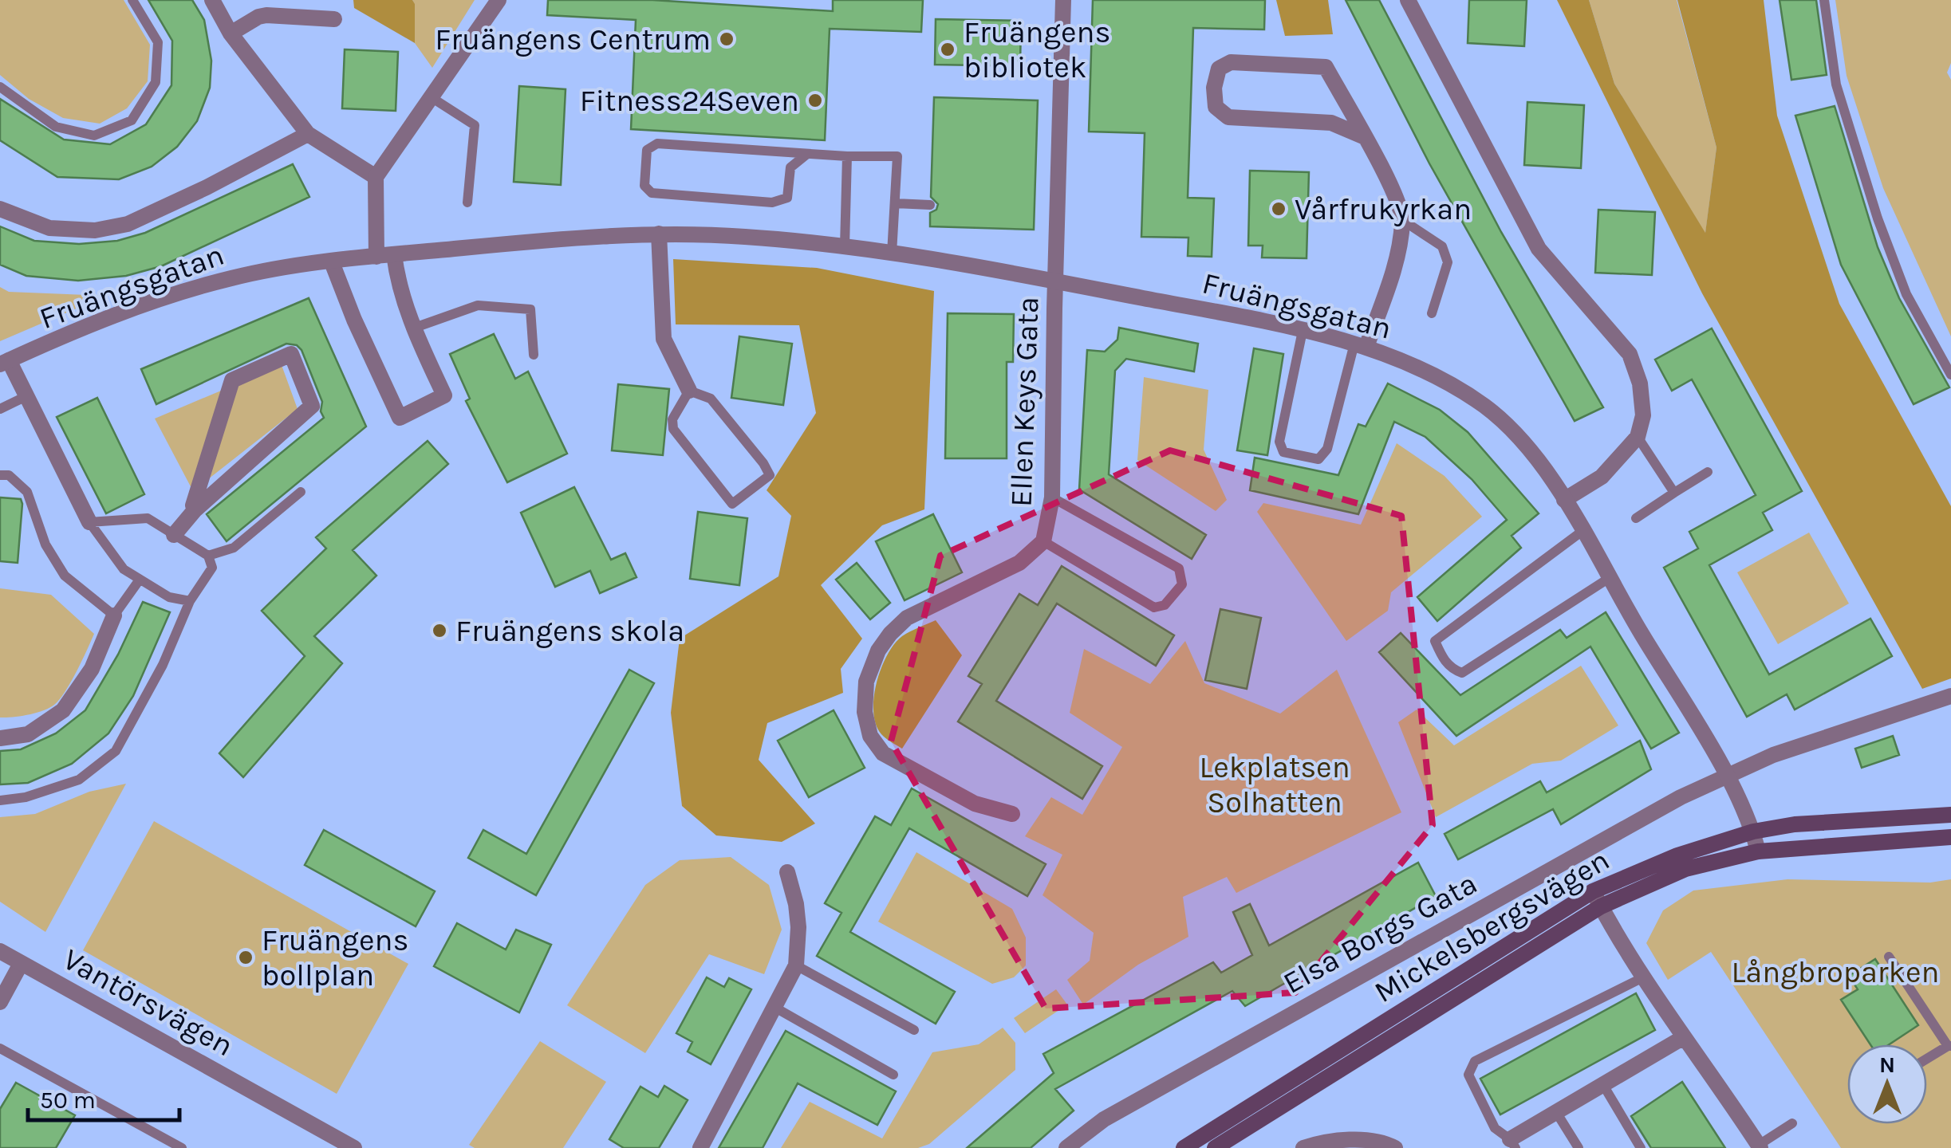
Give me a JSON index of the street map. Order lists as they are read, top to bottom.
{
  "streets": {
    "main road": ["Mickelsbergsvägen"],
    "street": [
      "Fruängsgatan",
      "Ellen Keys Gata",
      "Elsa Borgs Gata",
      "Vantörsvägen"
    ]
  },
  "crossings": [
    ["Fruängsgatan", "Ellen Keys Gata"],
    ["Fruängsgatan", "Mickelsbergsvägen"],
    ["Fruängsgatan", "Elsa Borgs Gata"]
  ],
  "parks": ["Lekplatsen Solhatten", "Långbroparken"],
  "places": [
    "Fruängens Centrum",
    "Fruängens bibliotek",
    "Fitness24Seven",
    "Vårfrukyrkan",
    "Fruängens skola",
    "Fruängens bollplan"
  ],
  "scale_bar": "50 m",
  "north": "top"
}
